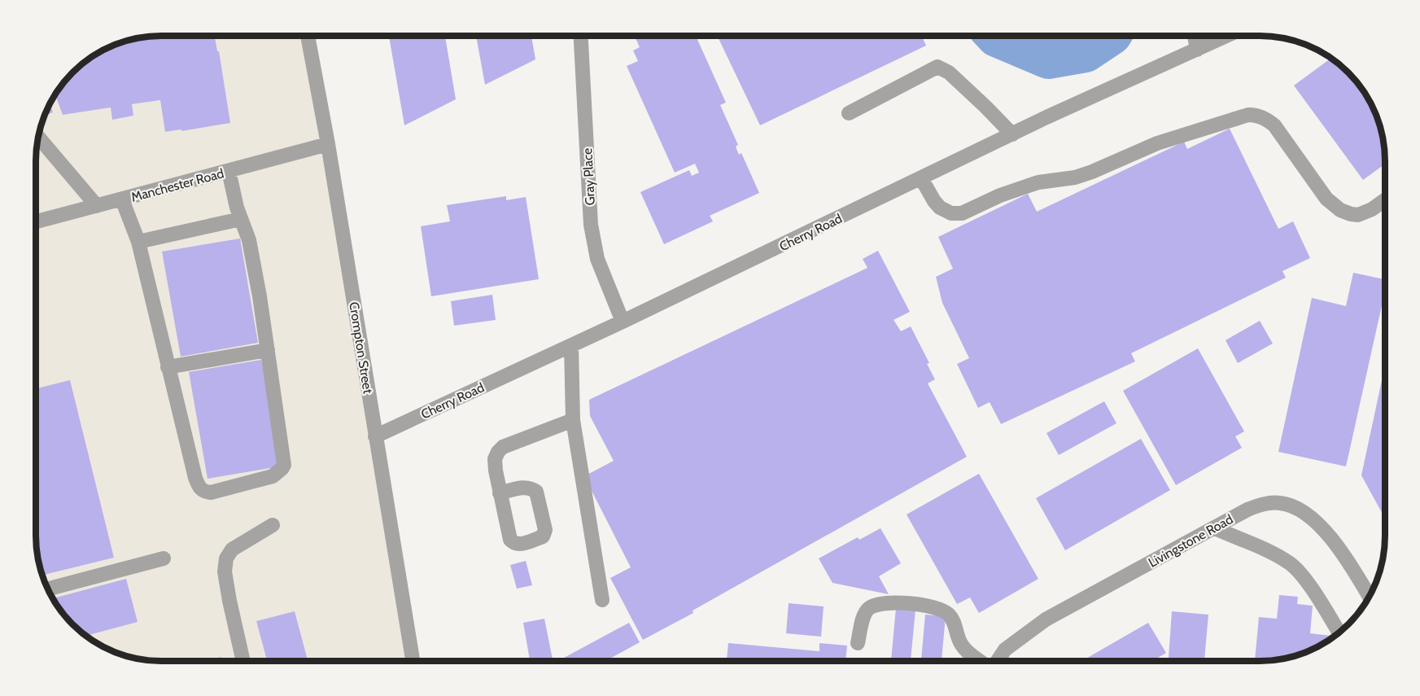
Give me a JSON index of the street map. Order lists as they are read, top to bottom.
{
  "streets": {
    "street": [
      "Gray Place",
      "Manchester Road",
      "Cherry Road",
      "Crompton Street",
      "Livingstone Road"
    ]
  },
  "crossings": [
    ["Gray Place", "Cherry Road"],
    ["Manchester Road", "Crompton Street"],
    ["Cherry Road", "Crompton Street"]
  ]
}
